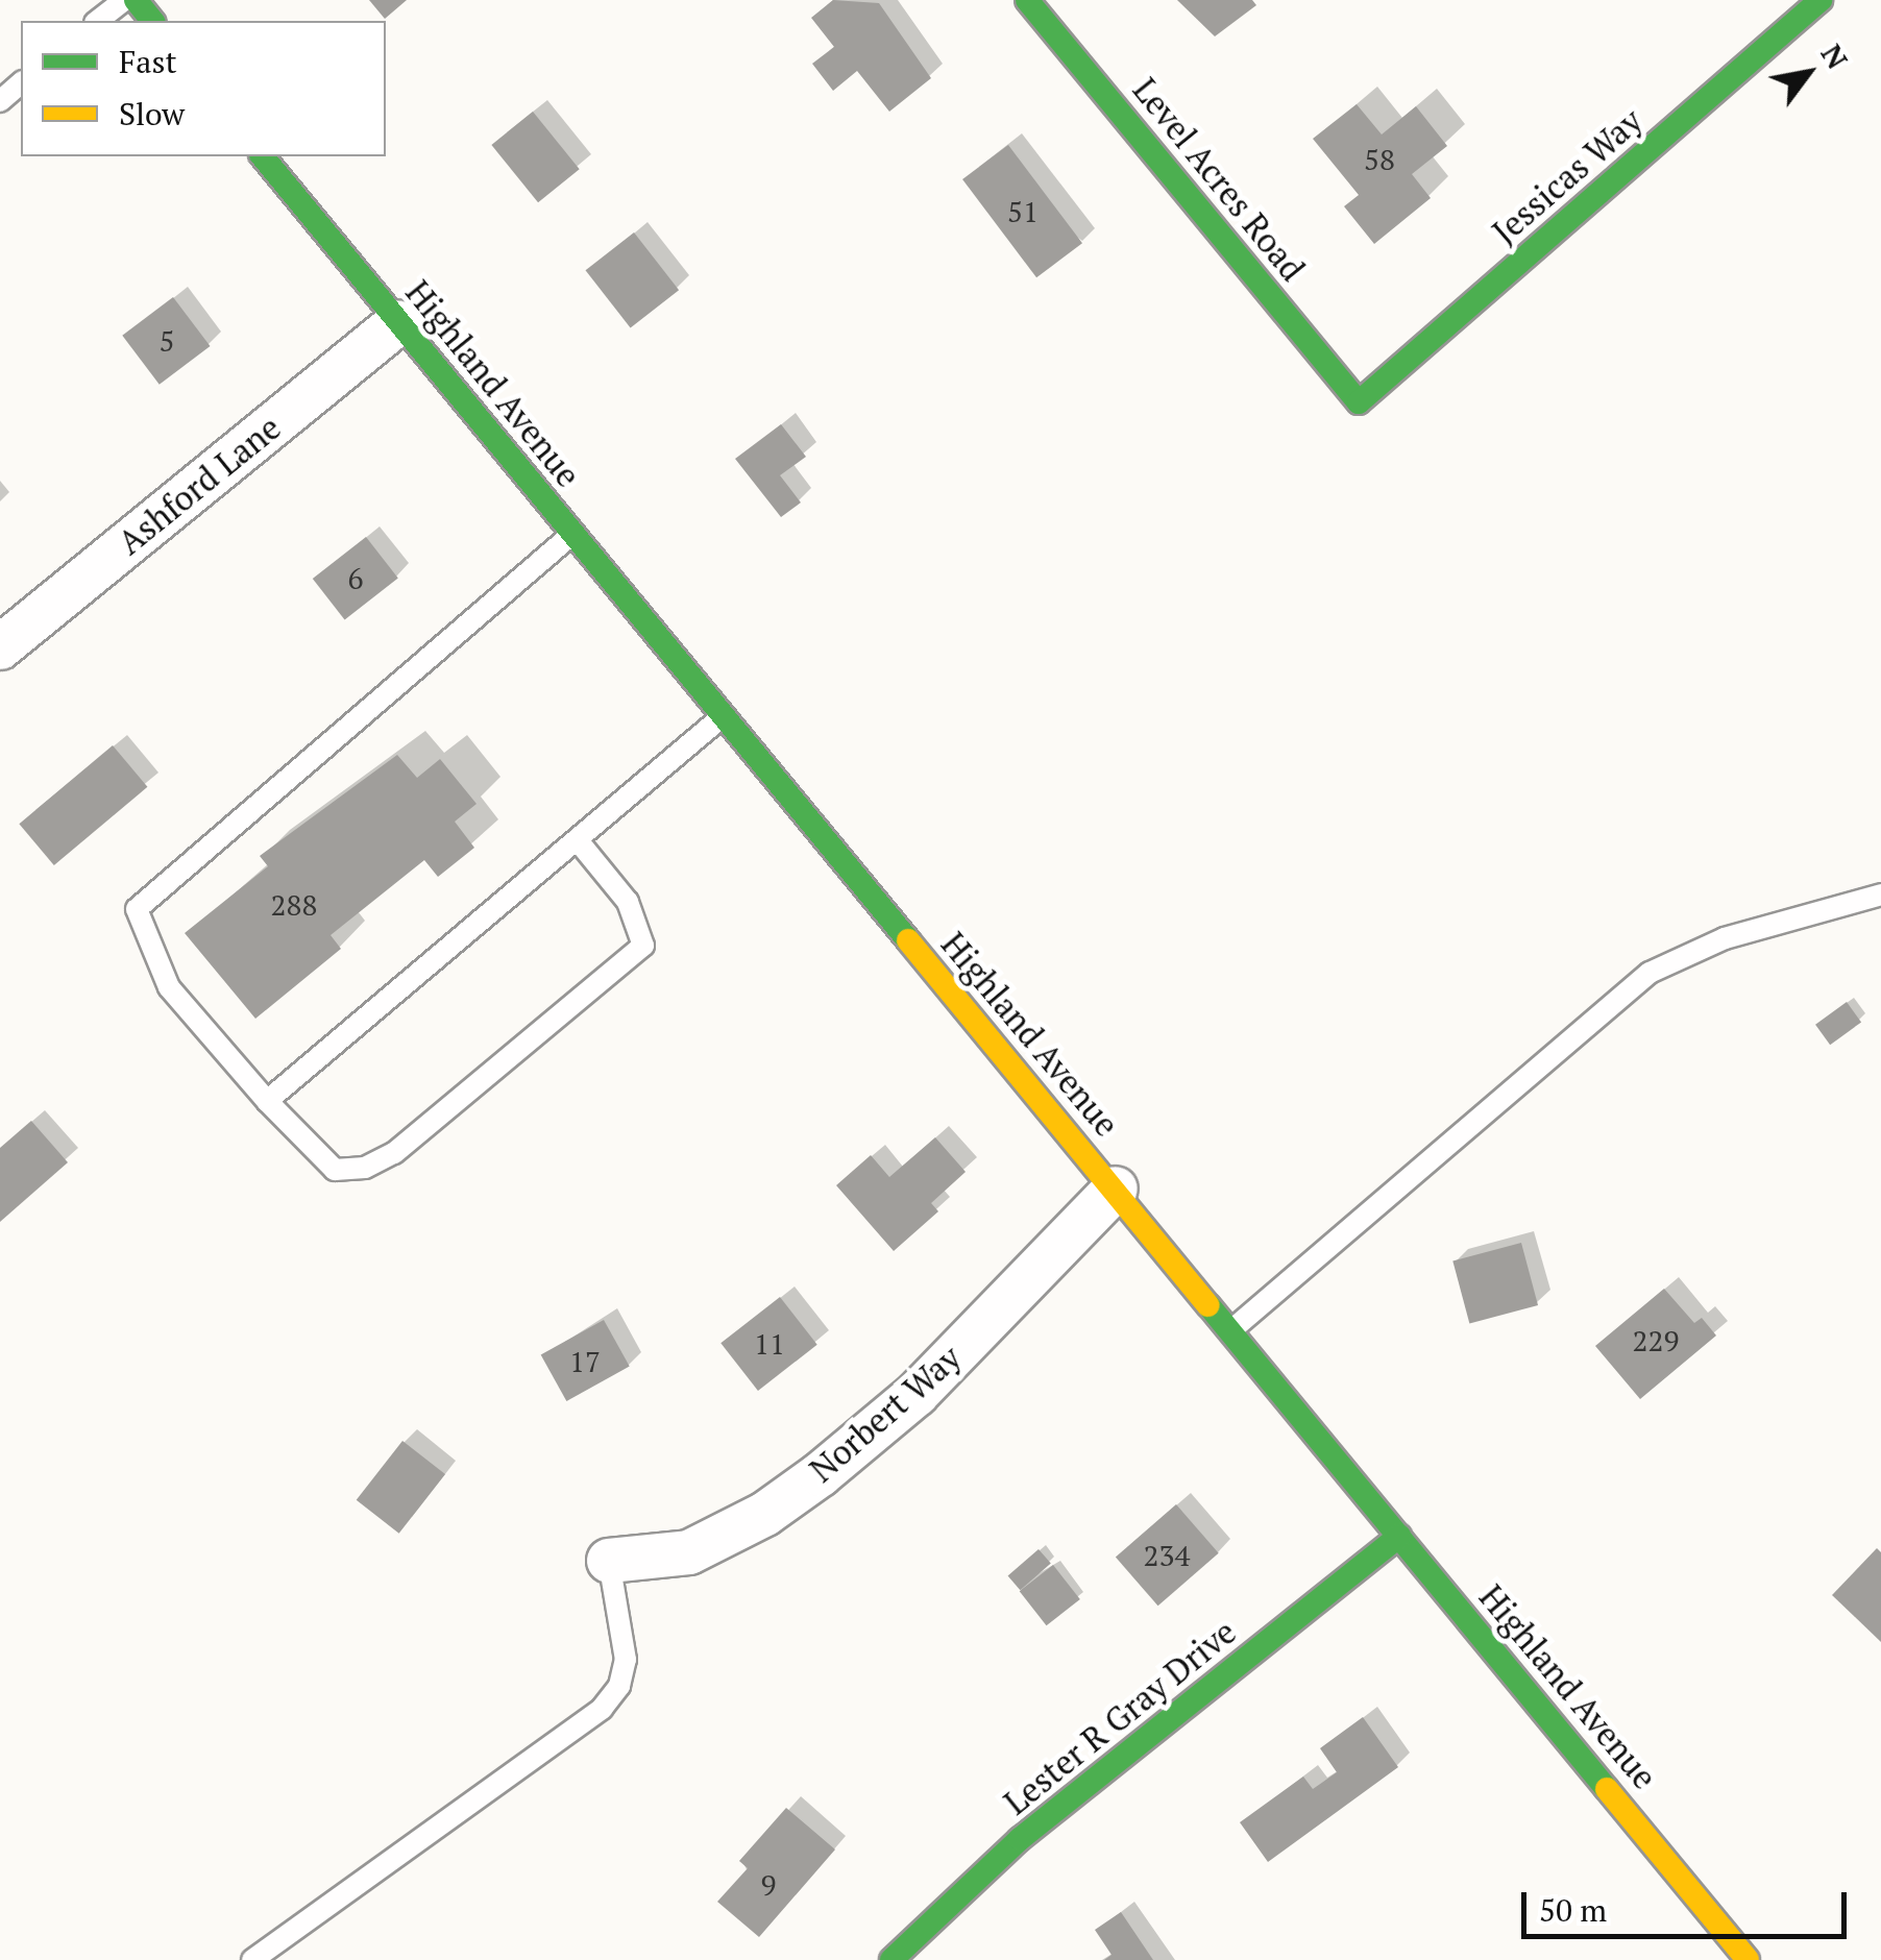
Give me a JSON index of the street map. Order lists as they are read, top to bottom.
{
  "streets": {
    "main road": [
      "Jessicas Way",
      "Level Acres Road",
      "Highland Avenue",
      "Lester R Gray Drive"
    ],
    "street": ["Ashford Lane", "Norbert Way"]
  },
  "crossings": [
    ["Jessicas Way", "Level Acres Road"],
    ["Highland Avenue", "Ashford Lane"],
    ["Highland Avenue", "Norbert Way"],
    ["Highland Avenue", "Lester R Gray Drive"]
  ],
  "house_numbers": [
    "58",
    "51",
    "5",
    "6",
    "288",
    "229",
    "11",
    "17",
    "234",
    "9"
  ],
  "legend": ["Fast", "Slow"],
  "scale_bar": "50 m",
  "north": "top right"
}
